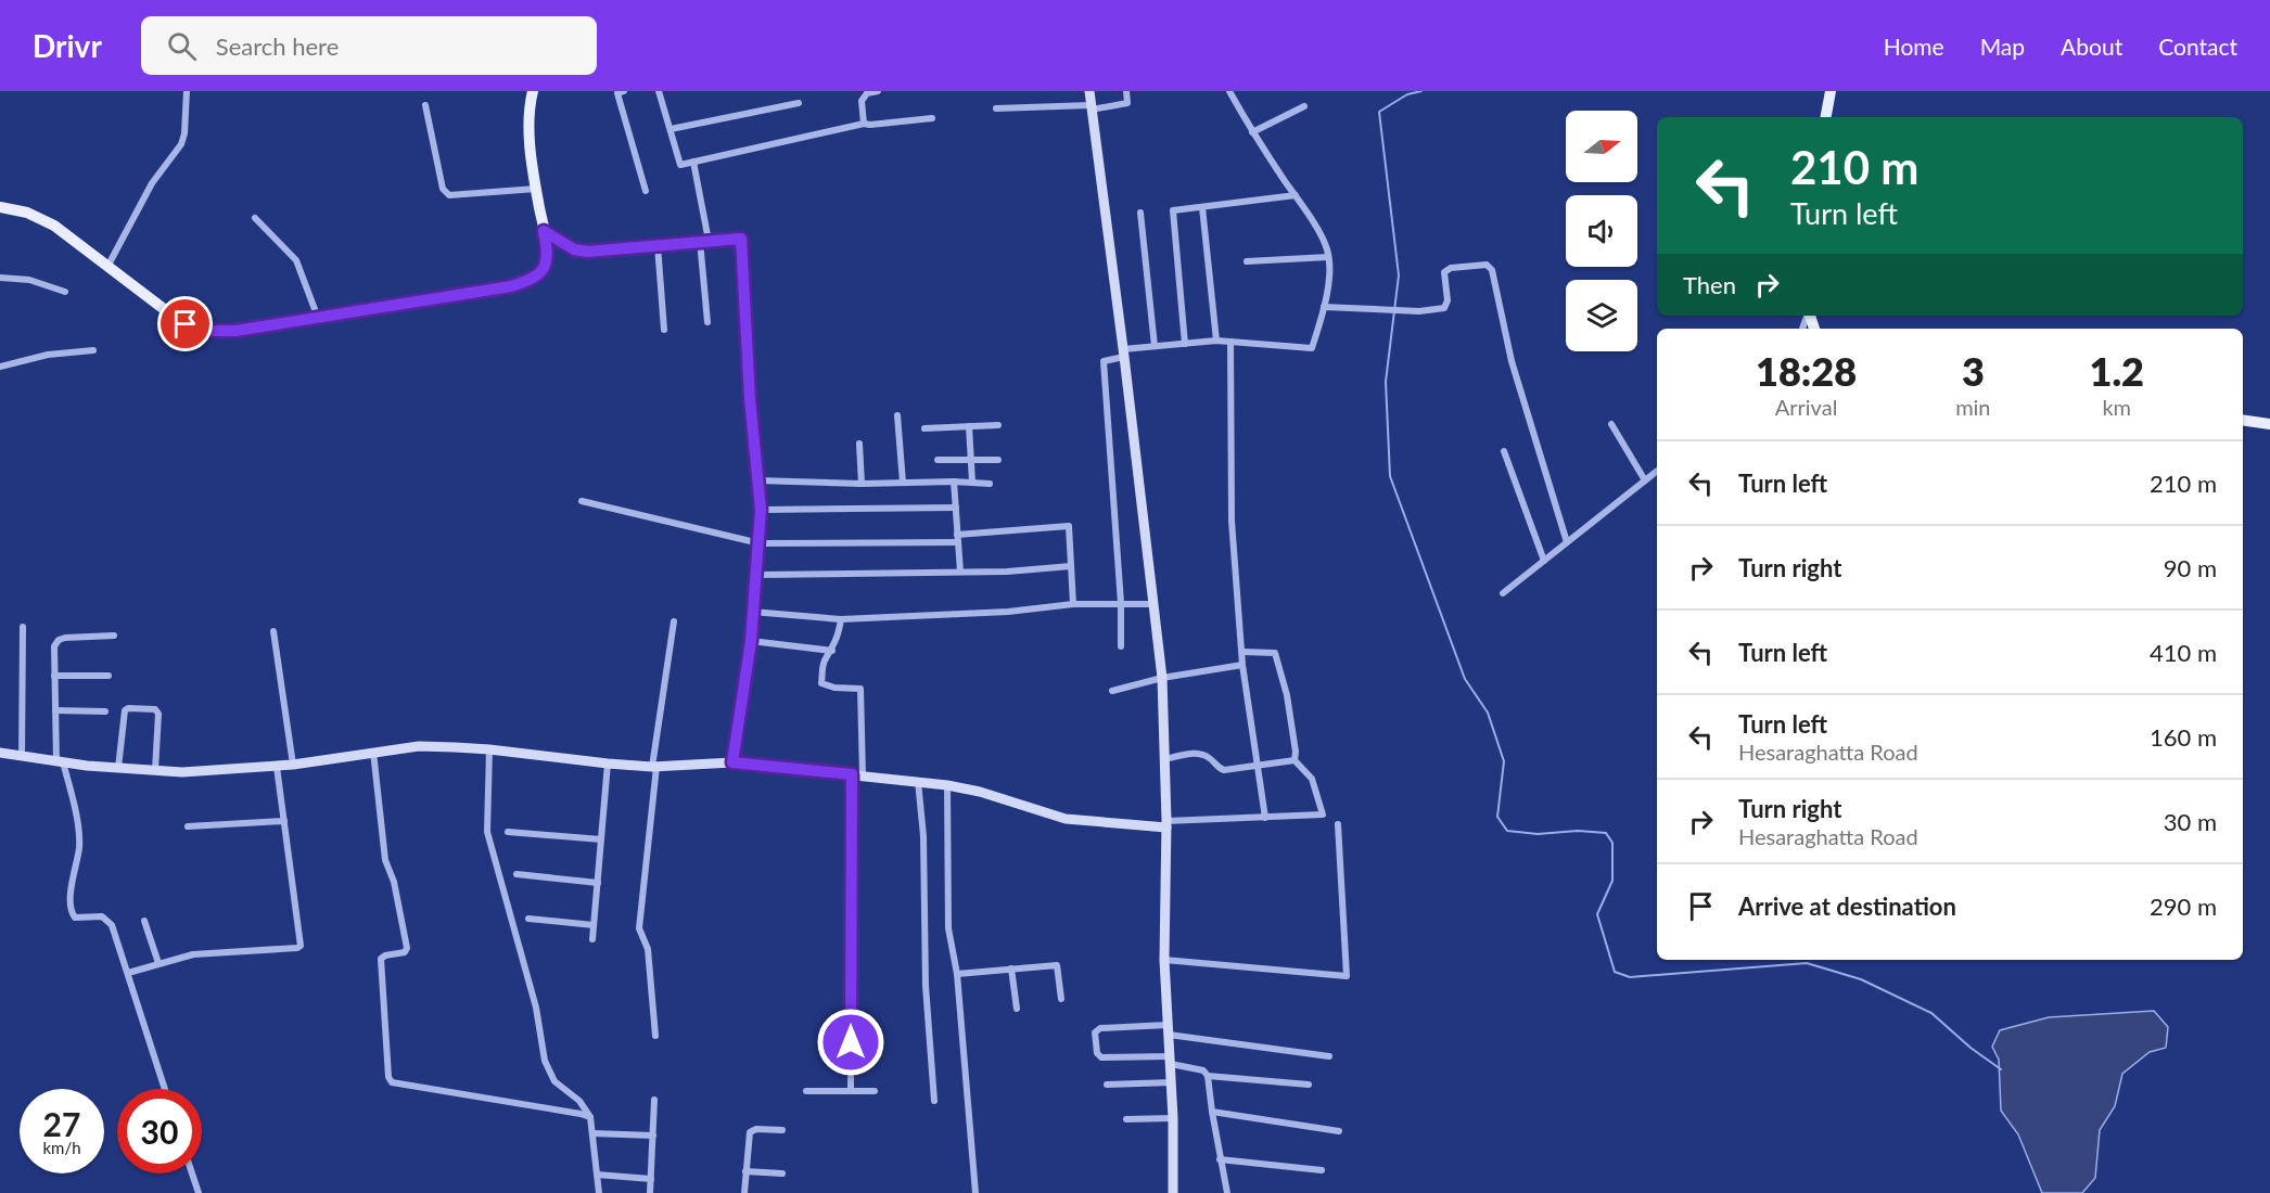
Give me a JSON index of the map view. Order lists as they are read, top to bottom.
{
  "north": "right",
  "page": {
    "header": "Drivr",
    "search": "Search here",
    "nav": [
      "Home",
      "Map",
      "About",
      "Contact"
    ],
    "turn": ["210 m", "Turn left"],
    "then": "Then",
    "eta": [
      "18:28",
      "Arrival",
      "3",
      "min",
      "1.2",
      "km"
    ],
    "list": [
      {
        "name": "Turn left",
        "value": "210 m"
      },
      {
        "name": "Turn right",
        "value": "90 m"
      },
      {
        "name": "Turn left",
        "value": "410 m"
      },
      {
        "name": "Turn left",
        "note": "Hesaraghatta Road",
        "value": "160 m"
      },
      {
        "name": "Turn right",
        "note": "Hesaraghatta Road",
        "value": "30 m"
      },
      {
        "name": "Arrive at destination",
        "value": "290 m"
      }
    ],
    "speed": "27 km/h",
    "limit": "30"
  }
}
